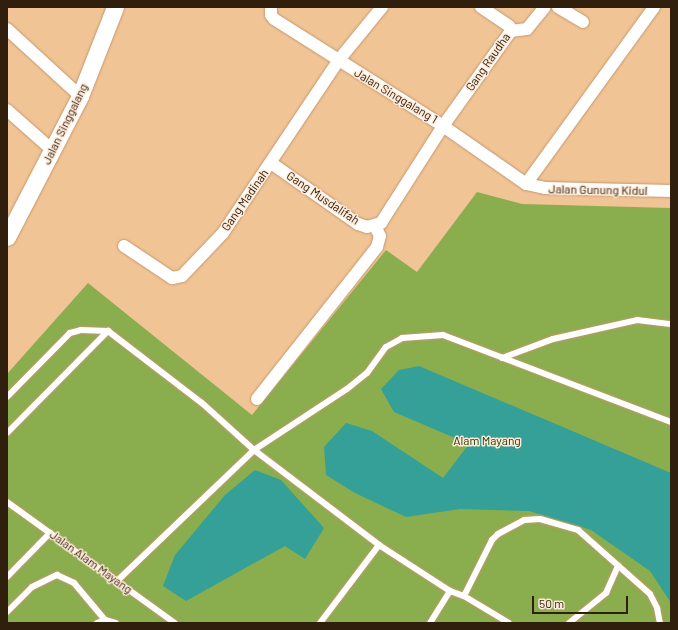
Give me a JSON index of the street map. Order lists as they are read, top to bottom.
{
  "streets": {
    "main road": ["Jalan Singgalang"],
    "street": [
      "Gang Raudha",
      "Jalan Singgalang 1",
      "Jalan Gunung Kidul",
      "Gang Musdalifah",
      "Gang Madinah"
    ],
    "lane": ["Jalan Alam Mayang"]
  },
  "crossings": [
    ["Gang Raudha", "Jalan Singgalang 1"],
    ["Gang Raudha", "Gang Musdalifah"],
    ["Jalan Singgalang 1", "Jalan Gunung Kidul"],
    ["Jalan Singgalang 1", "Gang Musdalifah"],
    ["Jalan Singgalang 1", "Gang Madinah"],
    ["Gang Musdalifah", "Gang Madinah"]
  ],
  "parks": ["Alam Mayang"],
  "scale_bar": "50 m"
}
